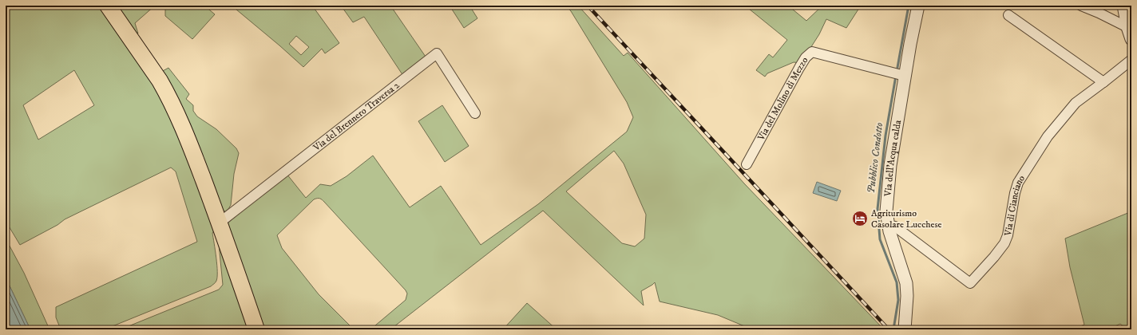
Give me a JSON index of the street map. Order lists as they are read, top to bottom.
{
  "streets": {
    "street": [
      "Via del Molino di Mezzo",
      "Via del Brennero Traversa 2",
      "Via dell'Acqua calda",
      "Via di Cianciano"
    ]
  },
  "crossings": [
    ["Via del Molino di Mezzo", "Via dell'Acqua calda"],
    ["Via dell'Acqua calda", "Via di Cianciano"]
  ],
  "water": ["Pubblico Condotto"],
  "places": {
    "hotel": ["Agriturismo Casolare Lucchese"]
  }
}
